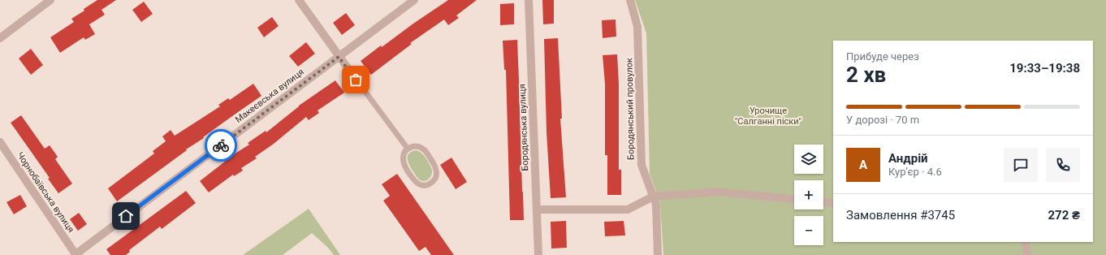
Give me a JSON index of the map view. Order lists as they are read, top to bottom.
{
  "streets": {
    "street": [
      "Макеєвська вулиця",
      "Бородянський провулок",
      "Бородянська вулиця",
      "Чорнобаївська вулиця"
    ]
  },
  "crossings": [
    ["Макеєвська вулиця", "Чорнобаївська вулиця"]
  ],
  "parks": ["Урочище \"Салганні піски\""],
  "page": {
    "heading": ["2 хв", "Прибуде через", "19:33–19:38"],
    "panel": [
      "Андрій",
      "Кур’єр · 4.6",
      "Замовлення #3745",
      "272 ₴"
    ],
    "bar": "У дорозі · 70 m",
    "map_buttons": ["+", "−"],
    "round": "А"
  }
}
